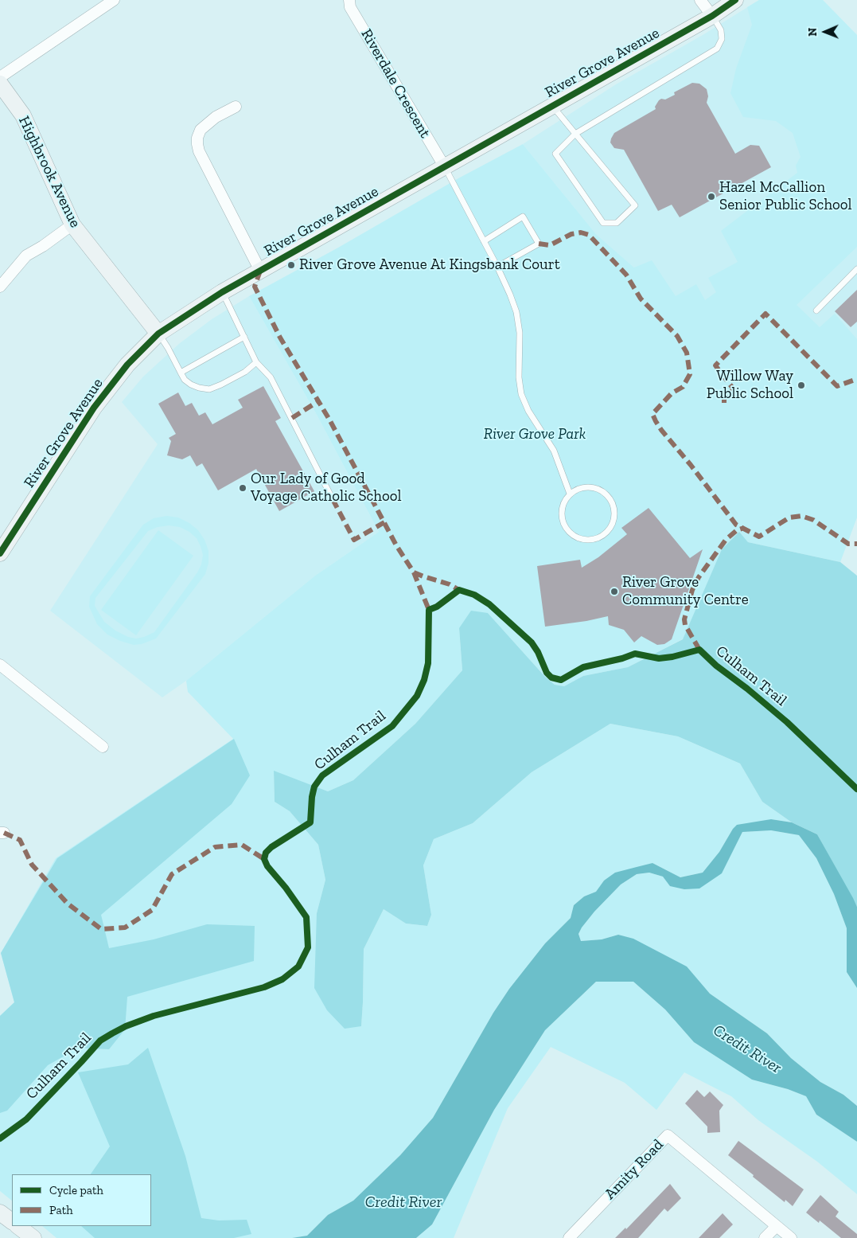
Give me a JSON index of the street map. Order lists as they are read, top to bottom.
{
  "streets": {
    "street": [
      "River Grove Avenue",
      "Riverdale Crescent",
      "Highbrook Avenue",
      "Amity Road"
    ],
    "cycle path": ["Culham Trail"]
  },
  "crossings": [
    ["River Grove Avenue", "Riverdale Crescent"],
    ["River Grove Avenue", "Highbrook Avenue"]
  ],
  "water": ["Credit River"],
  "parks": ["River Grove Park"],
  "places": [
    "Hazel McCallion Senior Public School",
    "River Grove Avenue At Kingsbank Court",
    "Willow Way Public School",
    "Our Lady of Good Voyage Catholic School",
    "River Grove Community Centre"
  ],
  "legend": ["Cycle path", "Path"],
  "north": "left"
}
